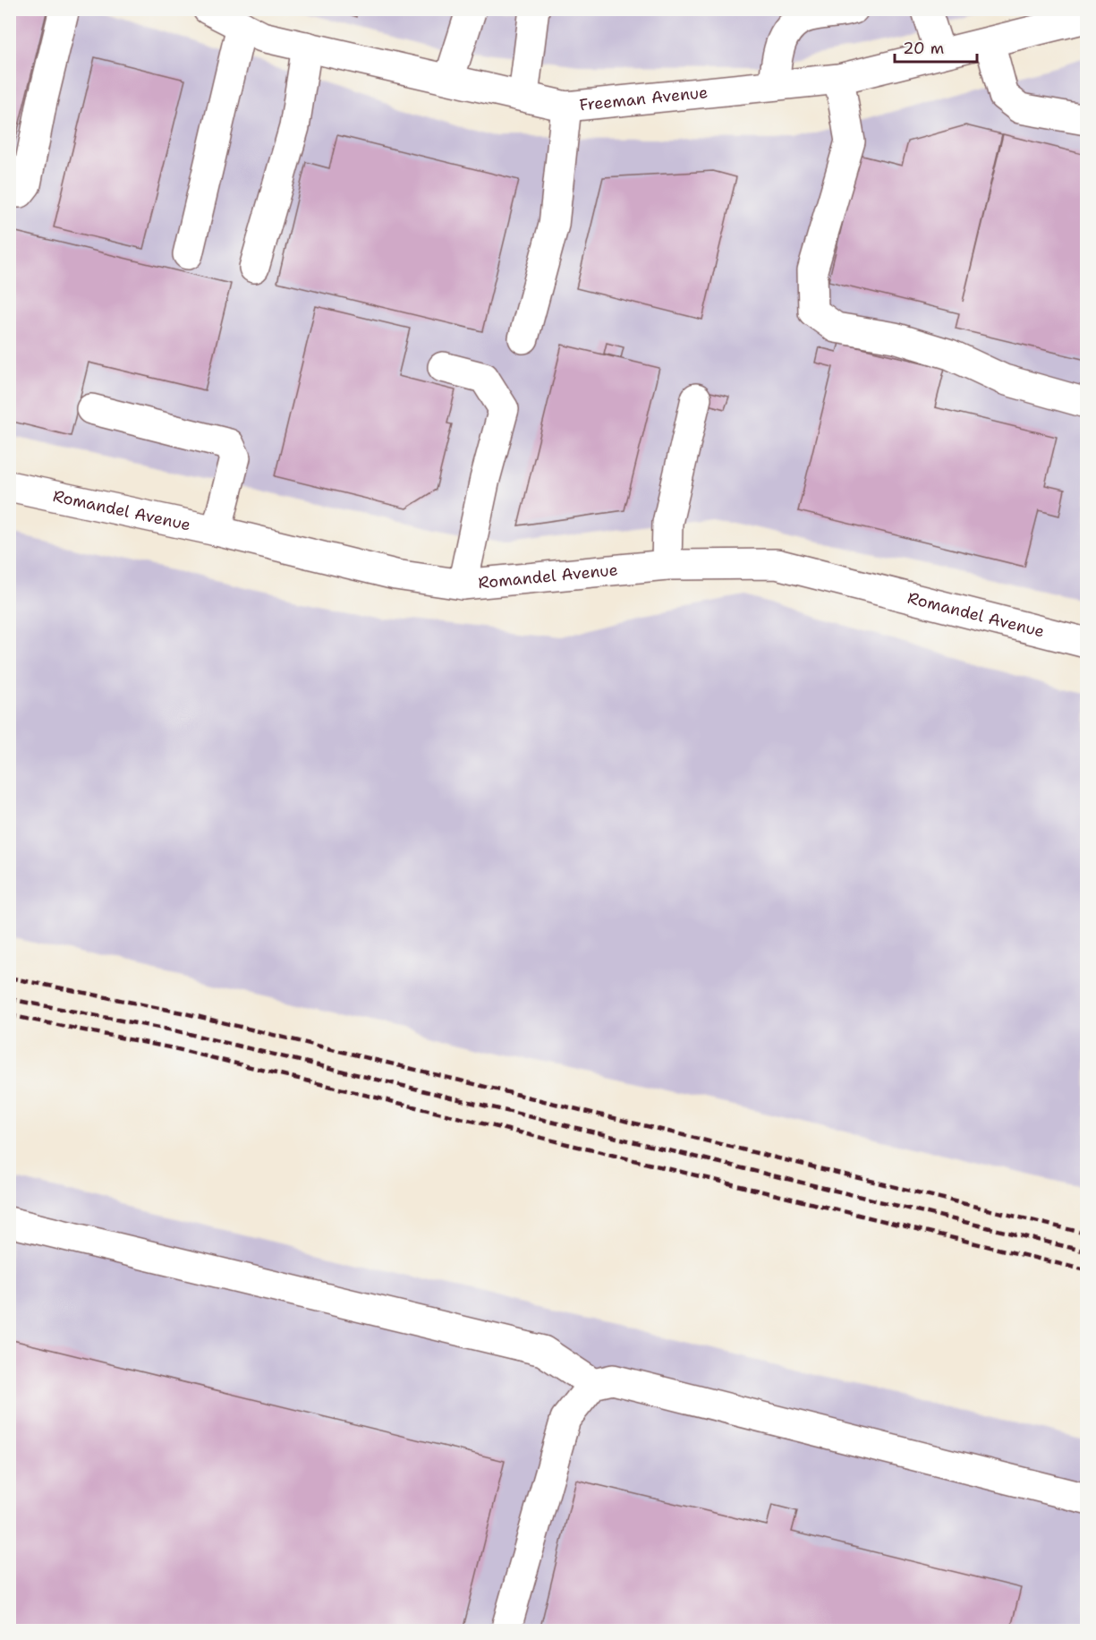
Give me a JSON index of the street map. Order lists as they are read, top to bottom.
{
  "streets": {
    "street": ["Freeman Avenue", "Romandel Avenue"]
  },
  "scale_bar": "20 m"
}
